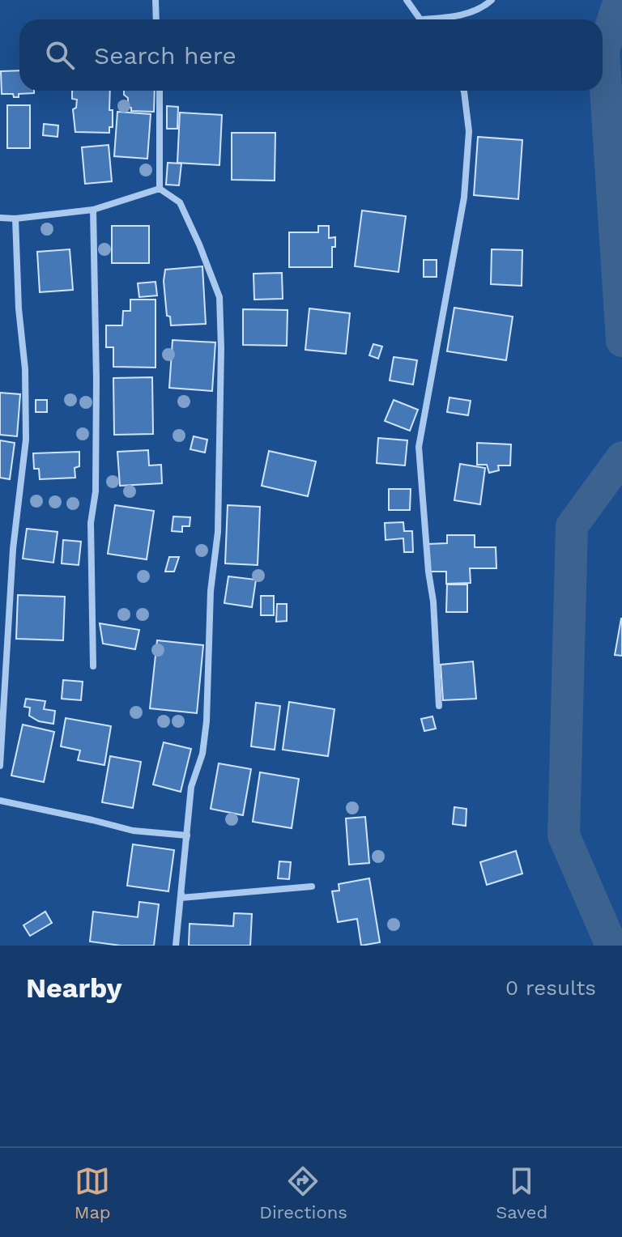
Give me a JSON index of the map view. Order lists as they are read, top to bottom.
{
  "page": {
    "search": "Search here",
    "heading": ["Nearby", "0 results"],
    "nav": ["Map", "Directions", "Saved"]
  }
}
